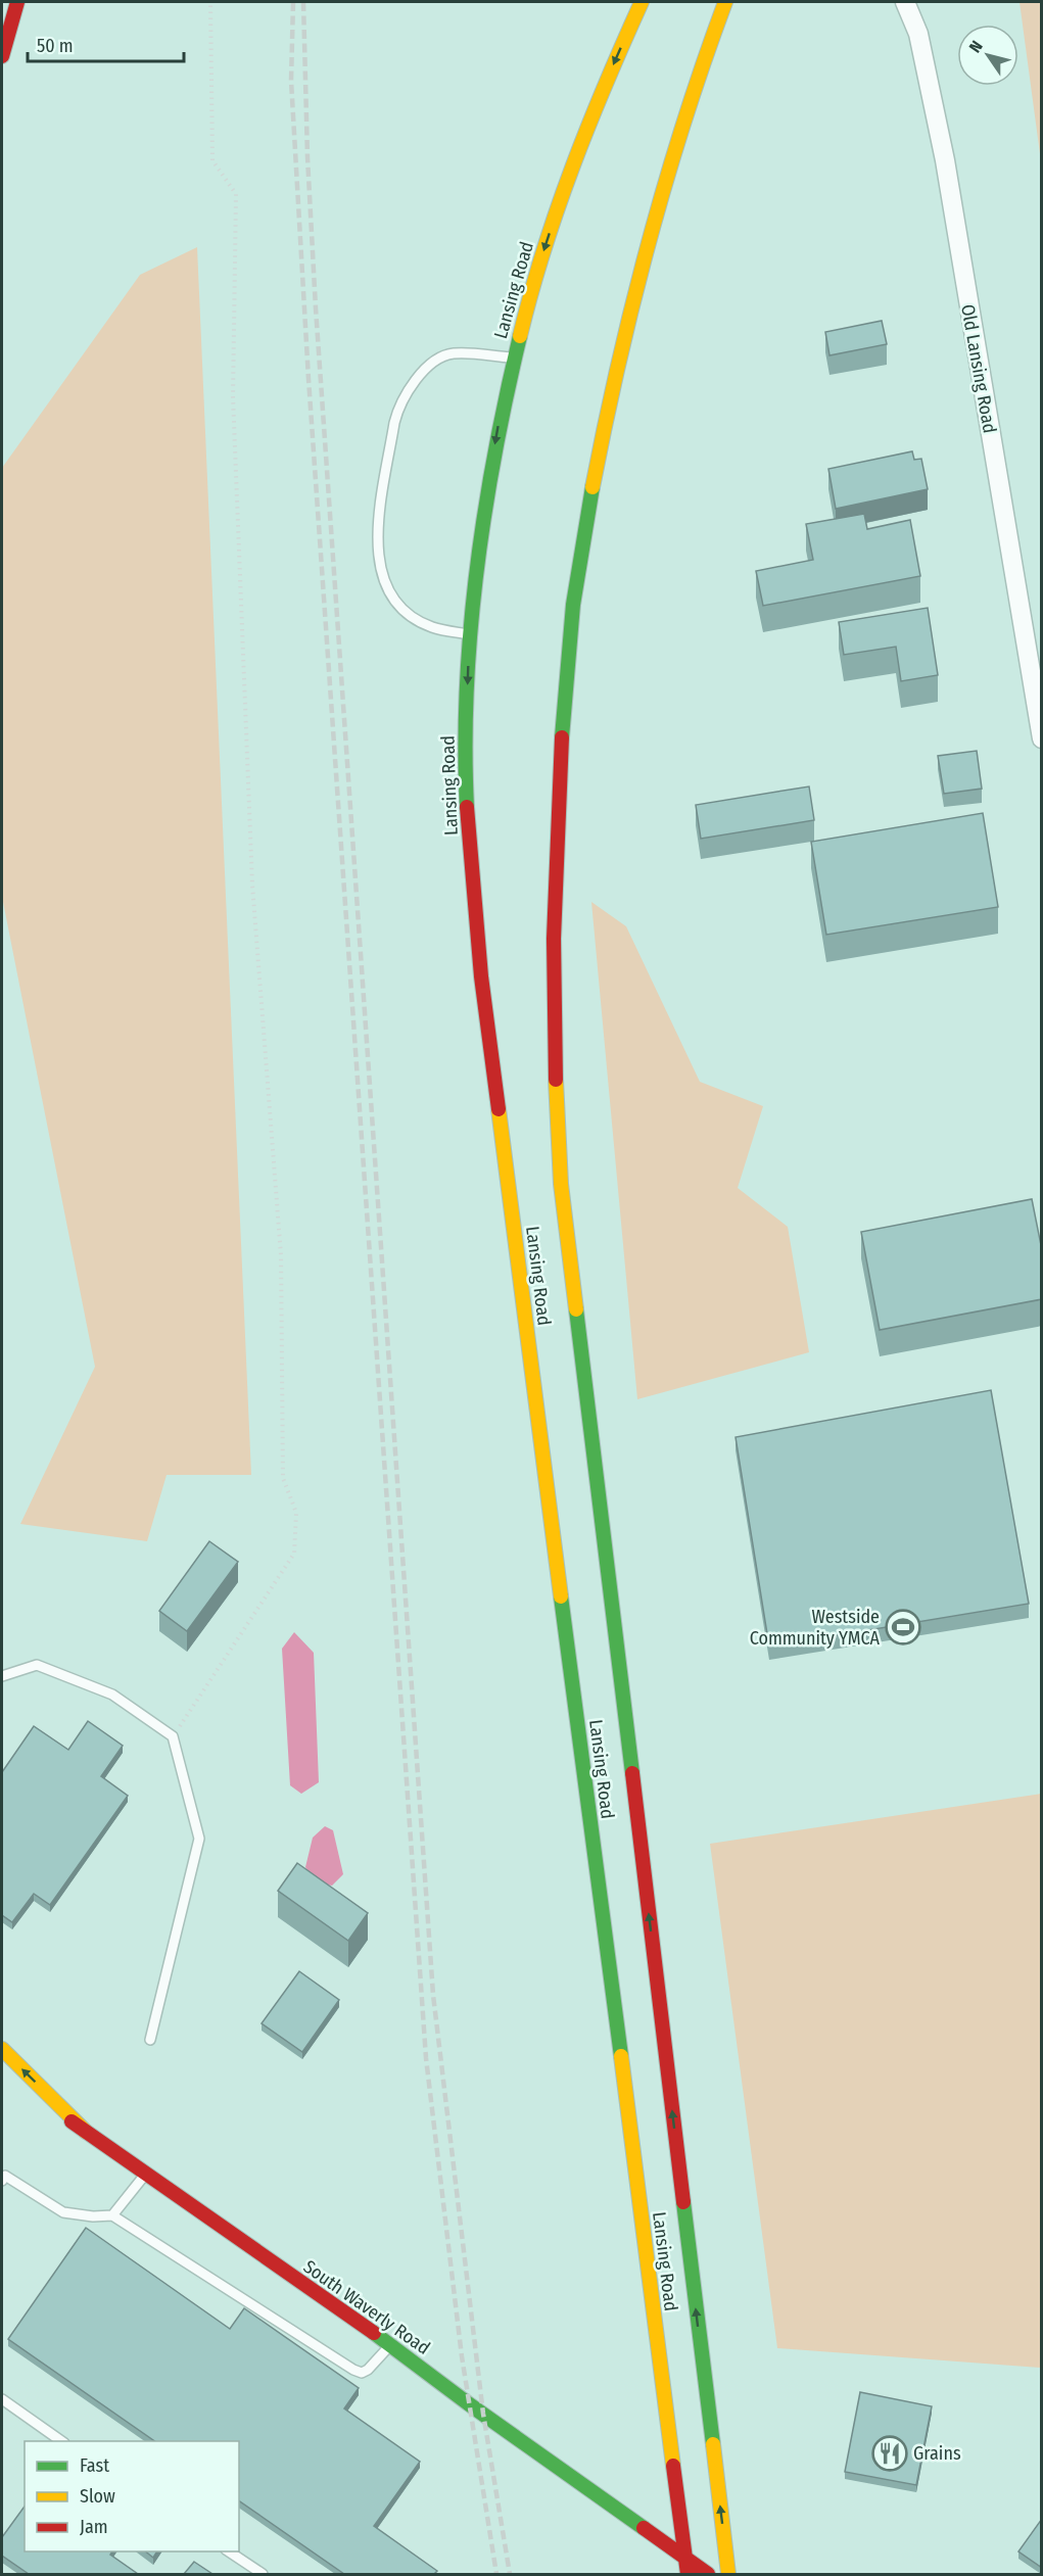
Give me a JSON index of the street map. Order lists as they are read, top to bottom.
{
  "streets": {
    "main road": ["Lansing Road", "South Waverly Road"],
    "street": ["Old Lansing Road"]
  },
  "crossings": [
    ["Lansing Road", "South Waverly Road"]
  ],
  "places": {
    "sports": ["Westside Community YMCA"],
    "restaurant": ["Grains"]
  },
  "legend": ["Fast", "Slow", "Jam"],
  "scale_bar": "50 m",
  "north": "top left"
}
